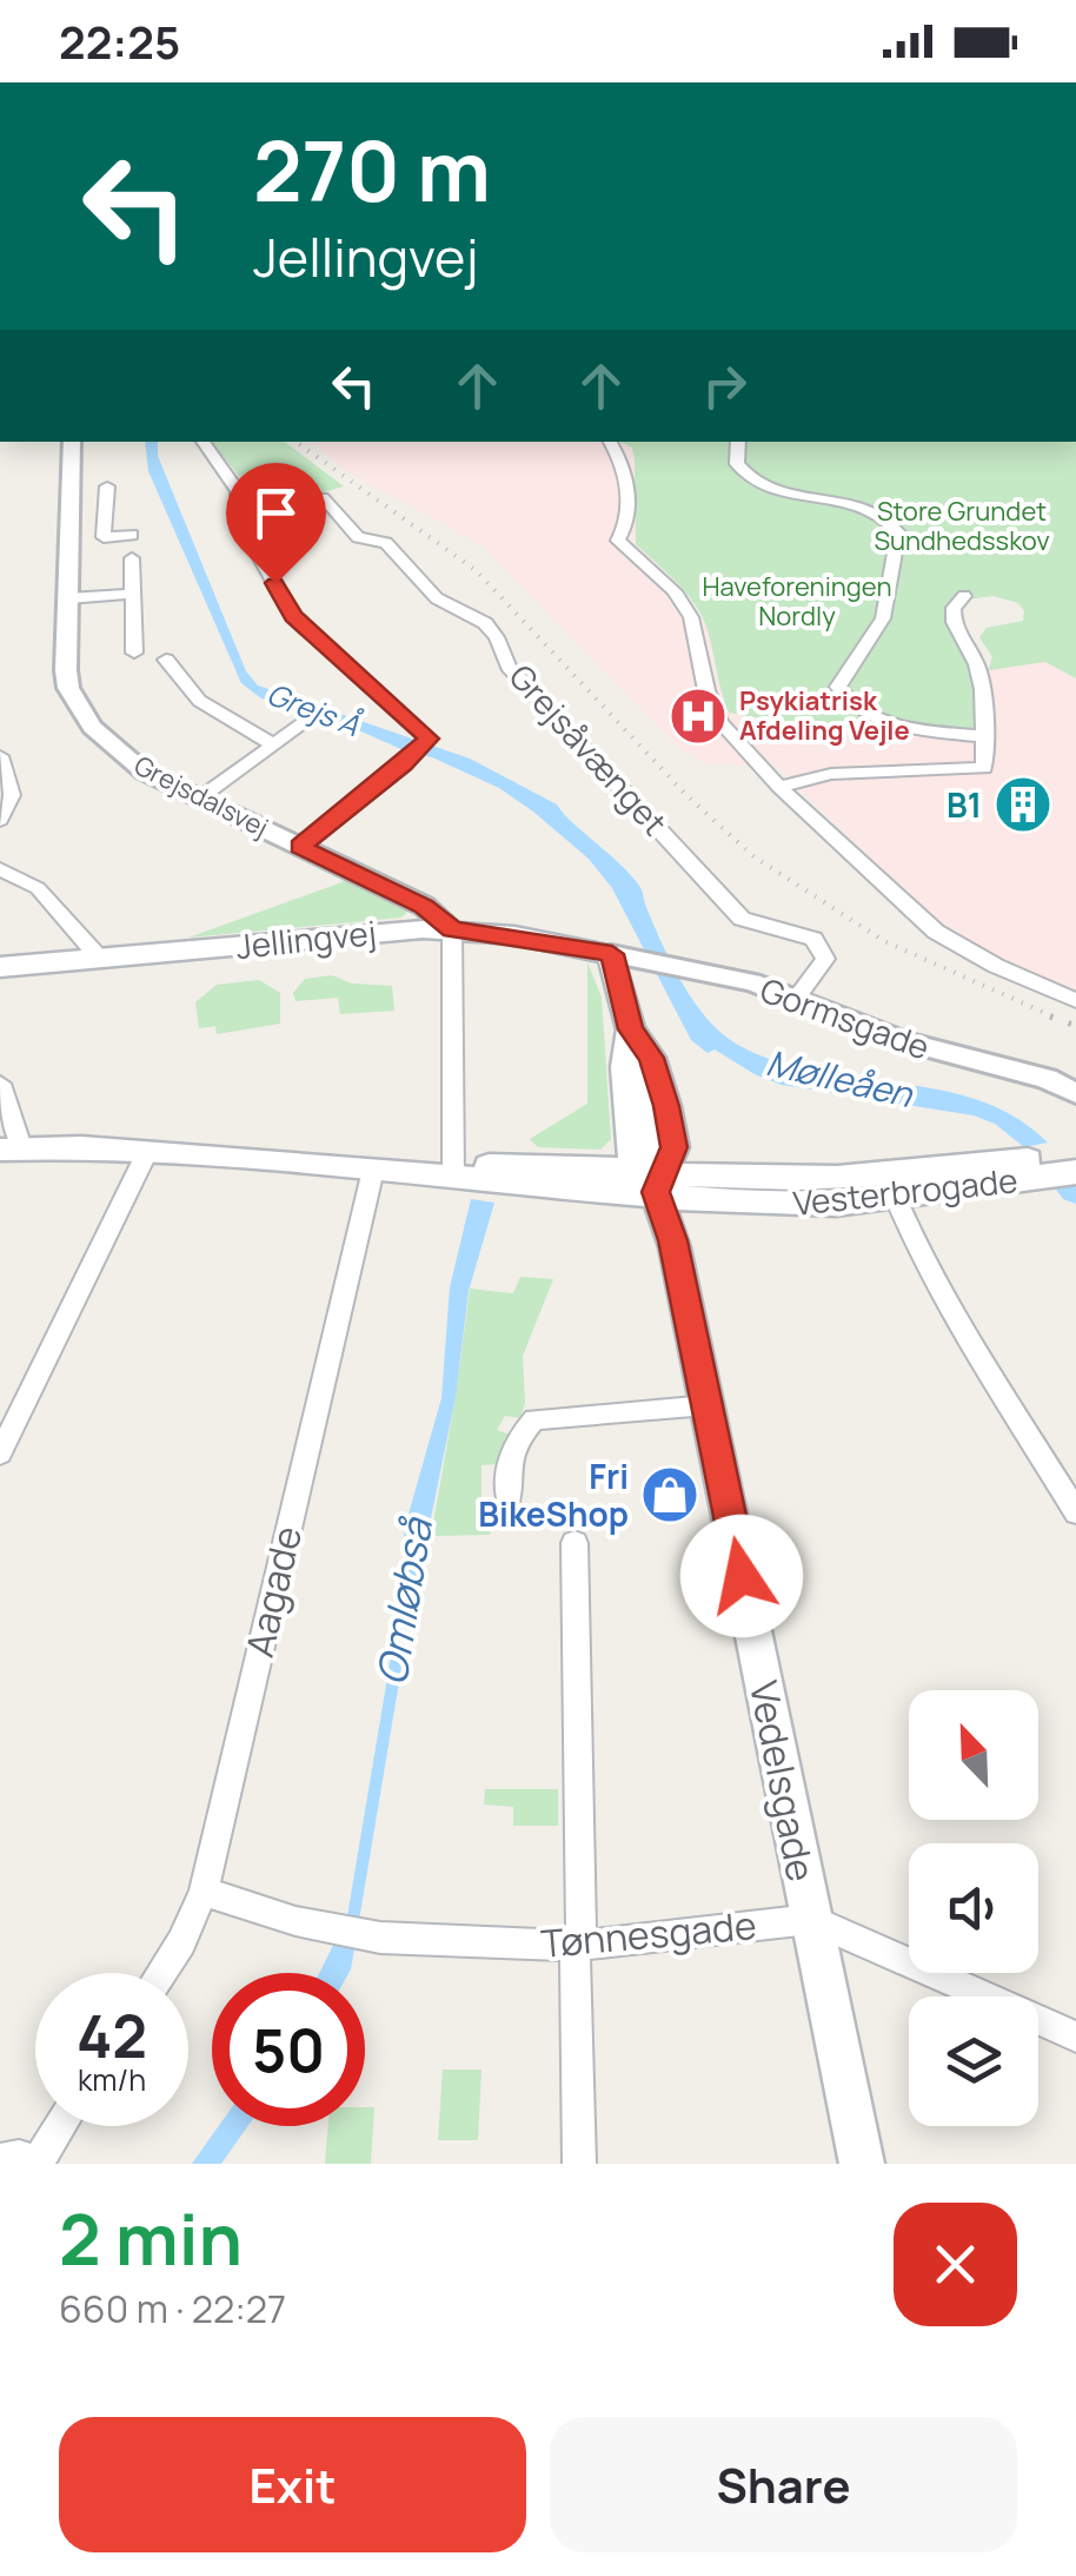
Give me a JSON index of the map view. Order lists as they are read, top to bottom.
{
  "streets": {
    "main road": ["Jellingvej", "Vesterbrogade", "Vedelsgade"],
    "street": [
      "Grejsåvænget",
      "Grejsdalsvej",
      "Gormsgade",
      "Aagade",
      "Tønnesgade"
    ]
  },
  "crossings": [
    ["Grejsåvænget", "Gormsgade"],
    ["Grejsdalsvej", "Jellingvej"],
    ["Jellingvej", "Gormsgade"],
    ["Jellingvej", "Vedelsgade"],
    ["Gormsgade", "Vedelsgade"],
    ["Vesterbrogade", "Aagade"],
    ["Vesterbrogade", "Vedelsgade"],
    ["Aagade", "Tønnesgade"],
    ["Vedelsgade", "Tønnesgade"]
  ],
  "water": ["Grejs Å", "Mølleåen", "Omløbså"],
  "parks": ["Store Grundet Sundhedsskov", "Haveforeningen Nordly"],
  "places": {
    "hospital": ["Psykiatrisk Afdeling Vejle"],
    "building": ["B1"],
    "shop": ["Fri BikeShop"]
  },
  "north": "top left",
  "page": {
    "status": "22:25",
    "turn": ["270 m", "Jellingvej"],
    "speed": "42 km/h",
    "limit": "50",
    "heading": ["2 min", "660 m · 22:27"],
    "buttons": ["Exit", "Share"]
  }
}
